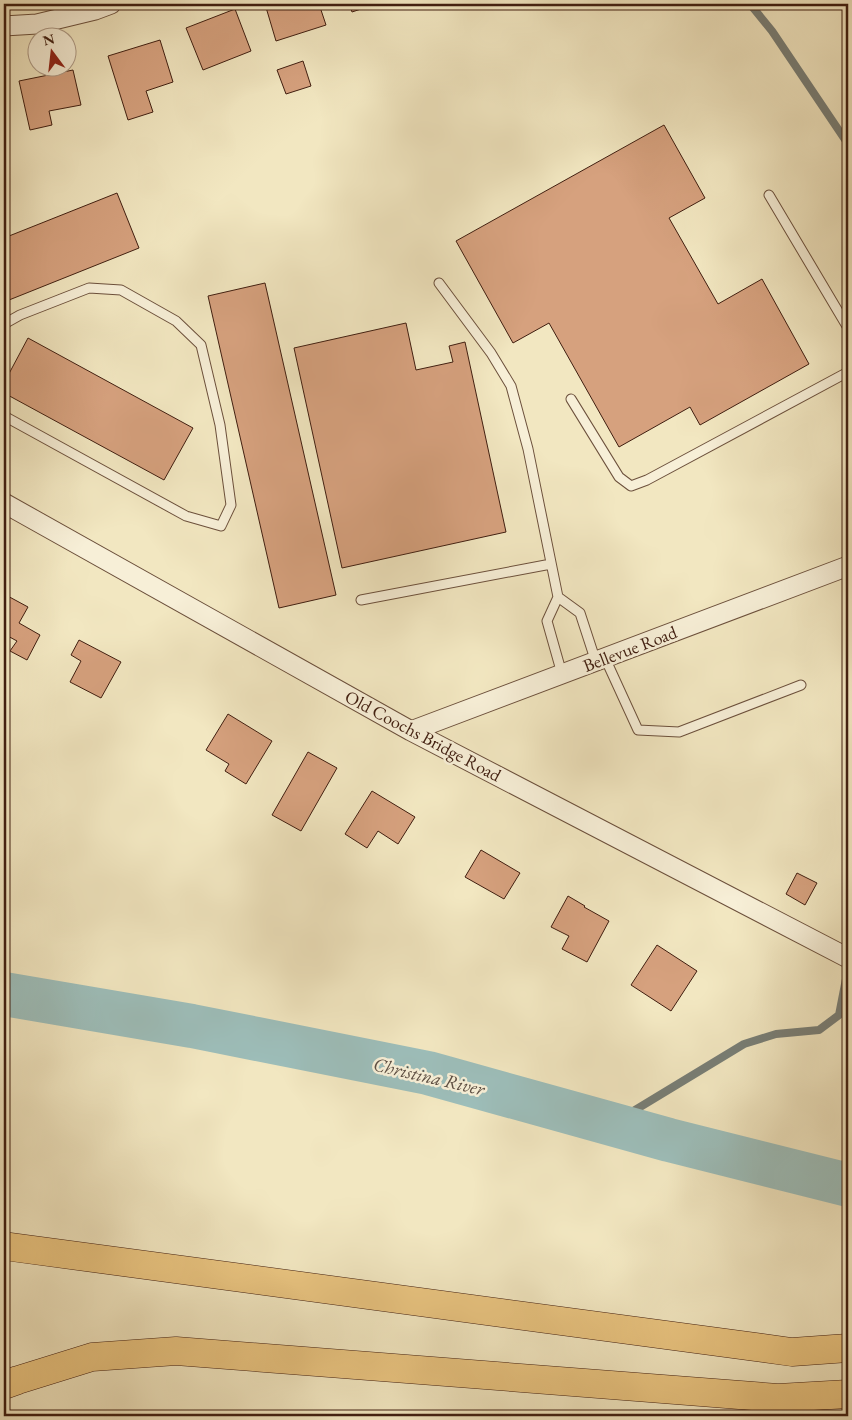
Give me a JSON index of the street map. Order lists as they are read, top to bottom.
{
  "streets": {
    "street": ["Bellevue Road", "Old Coochs Bridge Road"]
  },
  "crossings": [
    ["Bellevue Road", "Old Coochs Bridge Road"]
  ],
  "water": ["Christina River"],
  "north": "top"
}
